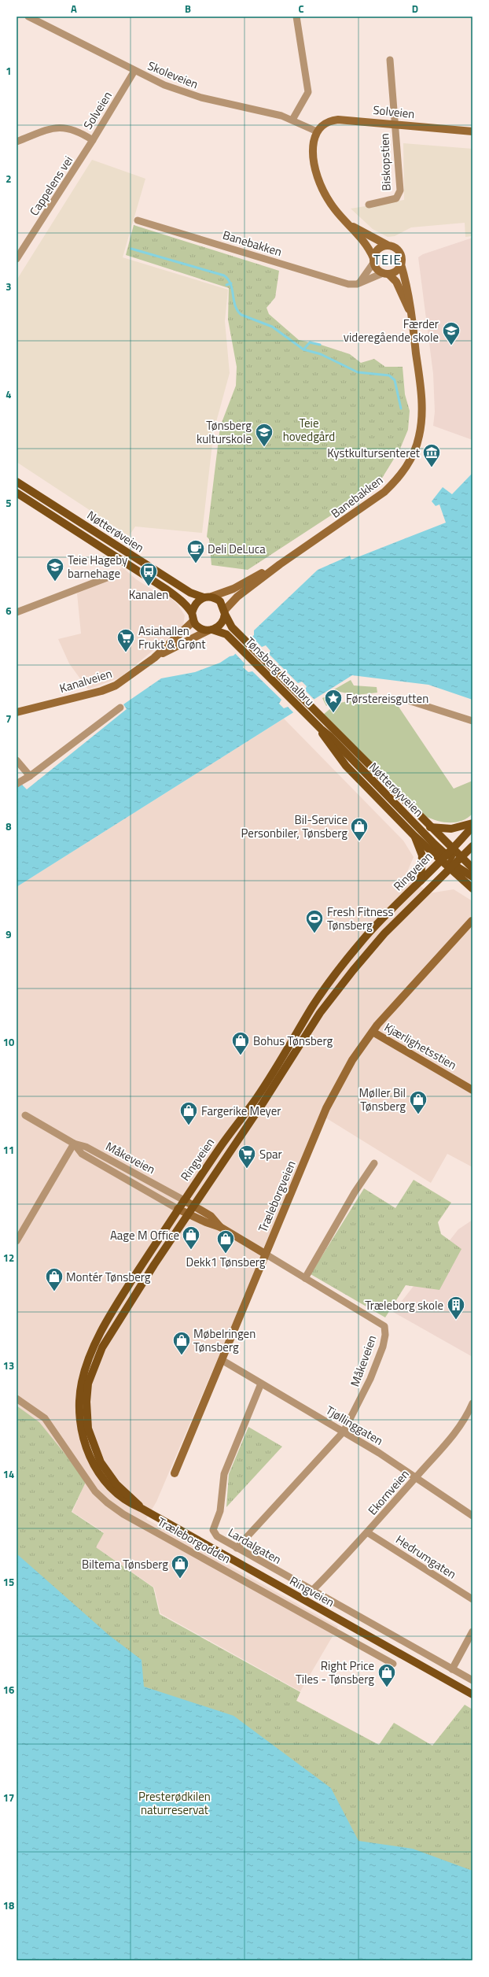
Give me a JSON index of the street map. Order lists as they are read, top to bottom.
{
  "streets": {
    "main road": [
      "Nøtterøveien",
      "Tønsberg kanalbru",
      "Nøtterøyveien",
      "Ringveien"
    ],
    "street": [
      "Skoleveien",
      "Solveien",
      "Biskopstien",
      "Cappelens vei",
      "Banebakken",
      "Kanalveien",
      "Kjærlighetsstien",
      "Måkeveien",
      "Træleborgveien",
      "Tjøllinggaten",
      "Ekornveien",
      "Træleborgodden",
      "Lardalgaten",
      "Hedrumgaten"
    ]
  },
  "crossings": [
    ["Skoleveien", "Solveien"],
    ["Skoleveien", "Banebakken"],
    ["Solveien", "Biskopstien"],
    ["Solveien", "Cappelens vei"],
    ["Solveien", "Banebakken"],
    ["Banebakken", "Nøtterøveien"],
    ["Banebakken", "Tønsberg kanalbru"],
    ["Banebakken", "Kanalveien"],
    ["Nøtterøveien", "Tønsberg kanalbru"],
    ["Nøtterøveien", "Kanalveien"],
    ["Tønsberg kanalbru", "Kanalveien"],
    ["Tønsberg kanalbru", "Nøtterøyveien"],
    ["Nøtterøyveien", "Ringveien"],
    ["Ringveien", "Måkeveien"],
    ["Kjærlighetsstien", "Træleborgveien"],
    ["Måkeveien", "Træleborgveien"],
    ["Måkeveien", "Tjøllinggaten"],
    ["Måkeveien", "Lardalgaten"],
    ["Træleborgveien", "Tjøllinggaten"],
    ["Tjøllinggaten", "Ekornveien"],
    ["Tjøllinggaten", "Lardalgaten"],
    ["Ekornveien", "Lardalgaten"],
    ["Ekornveien", "Hedrumgaten"]
  ],
  "districts": ["TEIE"],
  "parks": ["Teie hovedgård", "Presterødkilen naturreservat"],
  "places": {
    "school or university": ["Færder videregående skole", "Tønsberg kulturskole", "Teie Hageby barnehage"],
    "museum": ["Kystkultursenteret"],
    "cafe": ["Deli DeLuca"],
    "bus stop": ["Kanalen"],
    "supermarket": ["Asiahallen Frukt & Grønt", "Spar"],
    "place": ["Førstereisgutten"],
    "shop": [
      "Bil-Service Personbiler, Tønsberg",
      "Bohus Tønsberg",
      "Møller Bil Tønsberg",
      "Fargerike Meyer",
      "Aage M Office",
      "Dekk1 Tønsberg",
      "Montér Tønsberg",
      "Møbelringen Tønsberg",
      "Biltema Tønsberg",
      "Right Price Tiles - Tønsberg"
    ],
    "sports": ["Fresh Fitness Tønsberg"],
    "building": ["Træleborg skole"]
  },
  "grid": {
    "columns": [
      "A",
      "B",
      "C",
      "D"
    ],
    "rows": [
      "1",
      "2",
      "3",
      "4",
      "5",
      "6",
      "7",
      "8",
      "9",
      "10",
      "11",
      "12",
      "13",
      "14",
      "15",
      "16",
      "17",
      "18"
    ]
  }
}
